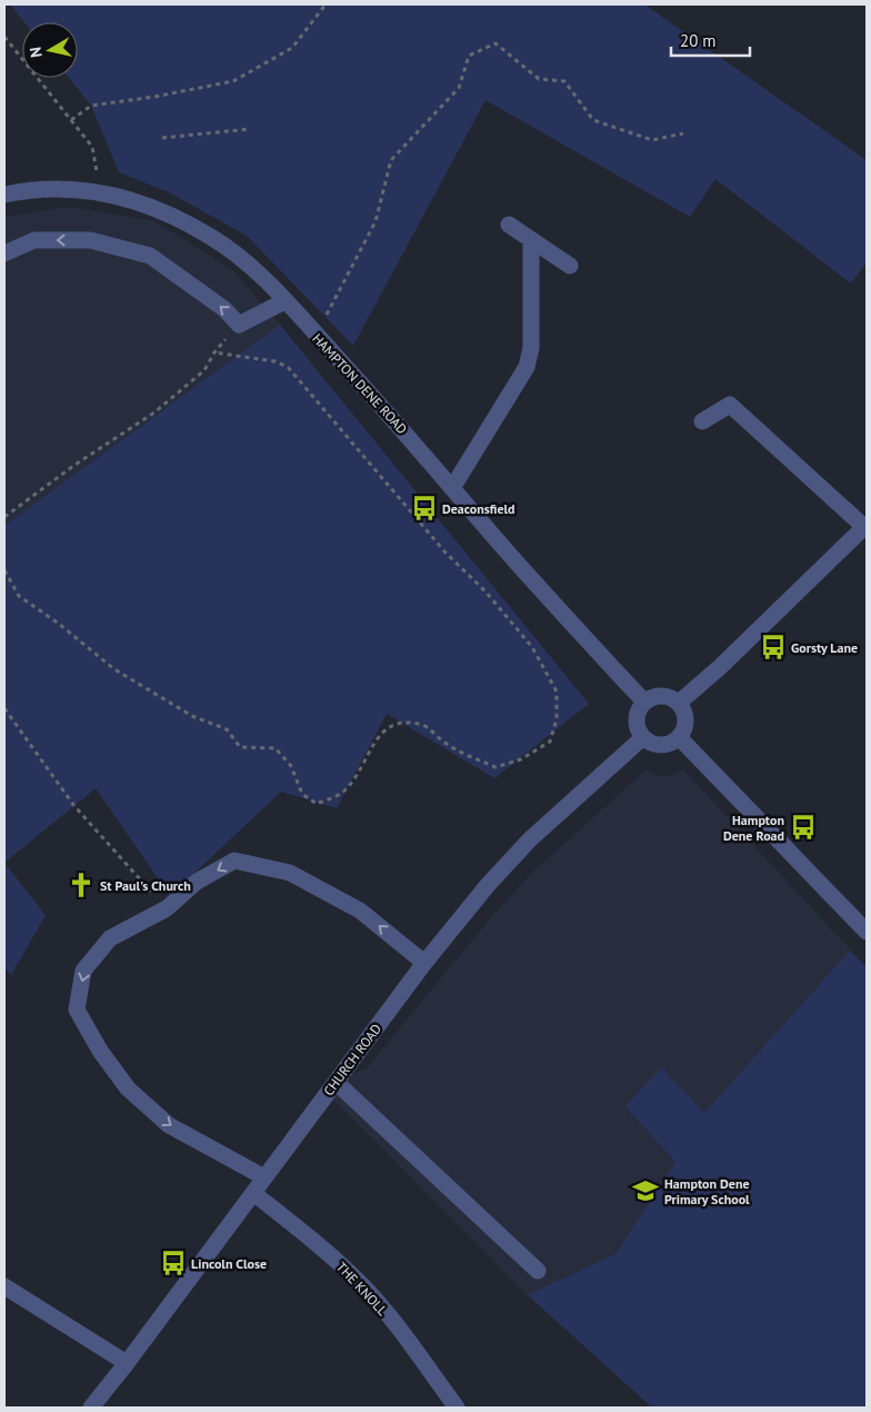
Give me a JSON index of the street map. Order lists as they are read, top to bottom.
{
  "streets": {
    "street": ["HAMPTON DENE ROAD", "CHURCH ROAD", "THE KNOLL"]
  },
  "crossings": [
    ["HAMPTON DENE ROAD", "CHURCH ROAD"],
    ["CHURCH ROAD", "THE KNOLL"]
  ],
  "places": {
    "bus stop": [
      "Deaconsfield",
      "Gorsty Lane",
      "Hampton Dene Road",
      "Lincoln Close"
    ],
    "church": ["St Paul's Church"],
    "school or university": ["Hampton Dene Primary School"]
  },
  "scale_bar": "20 m",
  "north": "left"
}
